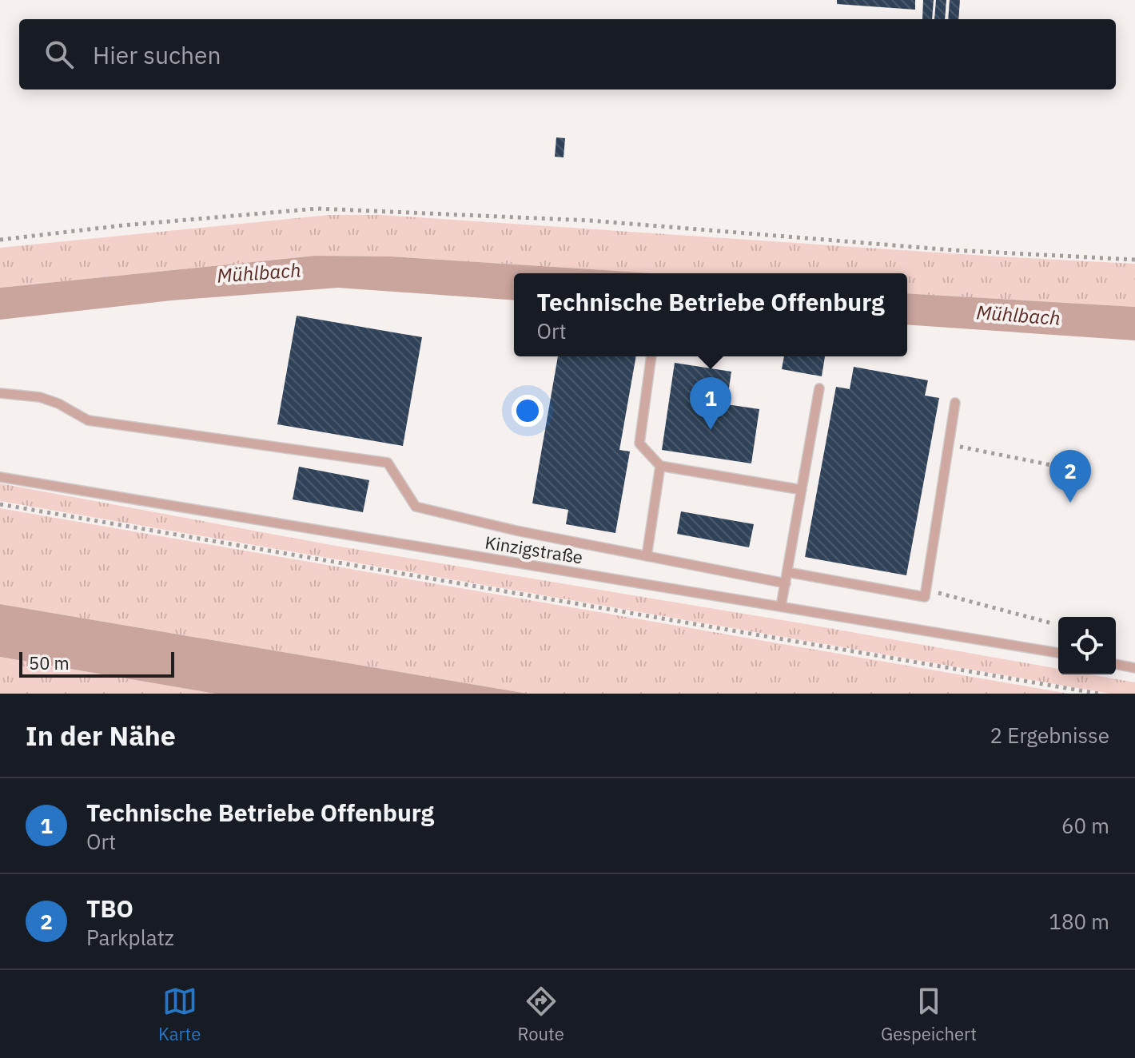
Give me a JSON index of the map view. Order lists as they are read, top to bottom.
{
  "streets": {
    "lane": ["Kinzigstraße"]
  },
  "water": ["Mühlbach"],
  "scale_bar": "50 m",
  "page": {
    "search": "Hier suchen",
    "popup": ["Technische Betriebe Offenburg", "Ort"],
    "pins": ["1", "2"],
    "scale": "50 m",
    "heading": ["In der Nähe", "2 Ergebnisse"],
    "list": [
      {
        "mark": "1",
        "name": "Technische Betriebe Offenburg",
        "note": "Ort",
        "value": "60 m"
      },
      {
        "mark": "2",
        "name": "TBO",
        "note": "Parkplatz",
        "value": "180 m"
      }
    ],
    "nav": ["Karte", "Route", "Gespeichert"]
  }
}
